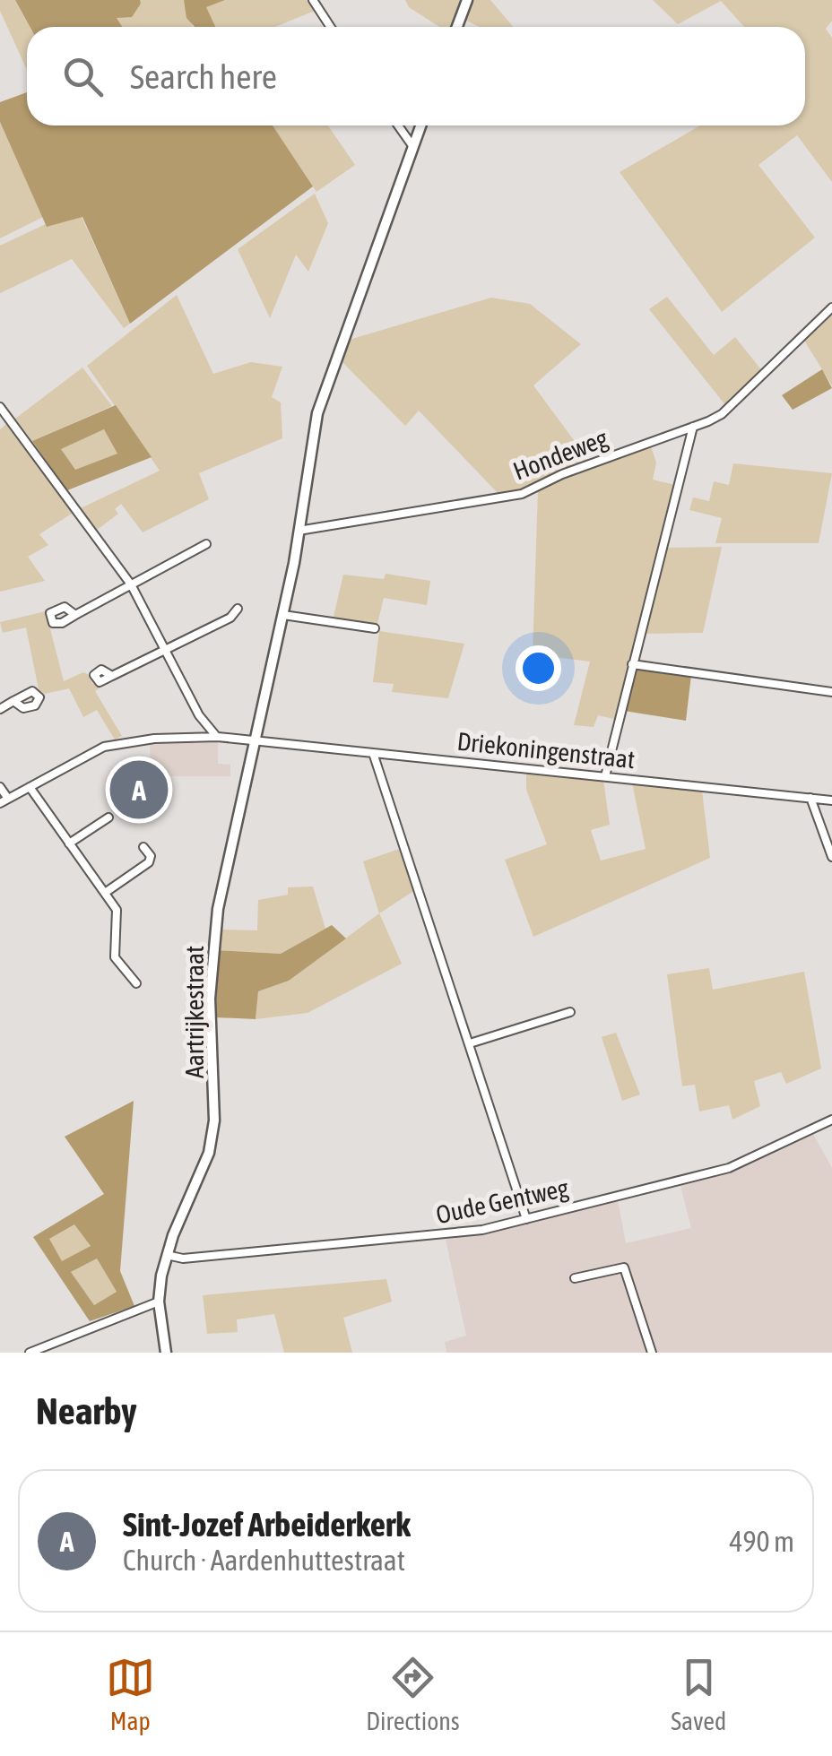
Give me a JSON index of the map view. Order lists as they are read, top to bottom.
{
  "streets": {
    "street": [
      "Hondeweg",
      "Driekoningenstraat",
      "Aartrijkestraat",
      "Oude Gentweg"
    ]
  },
  "crossings": [
    ["Hondeweg", "Aartrijkestraat"],
    ["Driekoningenstraat", "Aartrijkestraat"],
    ["Aartrijkestraat", "Oude Gentweg"]
  ],
  "page": {
    "search": "Search here",
    "pins": "A",
    "heading": "Nearby",
    "list": [
      {
        "mark": "A",
        "name": "Sint-Jozef Arbeiderkerk",
        "note": "Church · Aardenhuttestraat",
        "value": "490 m"
      }
    ],
    "nav": ["Map", "Directions", "Saved"]
  }
}
